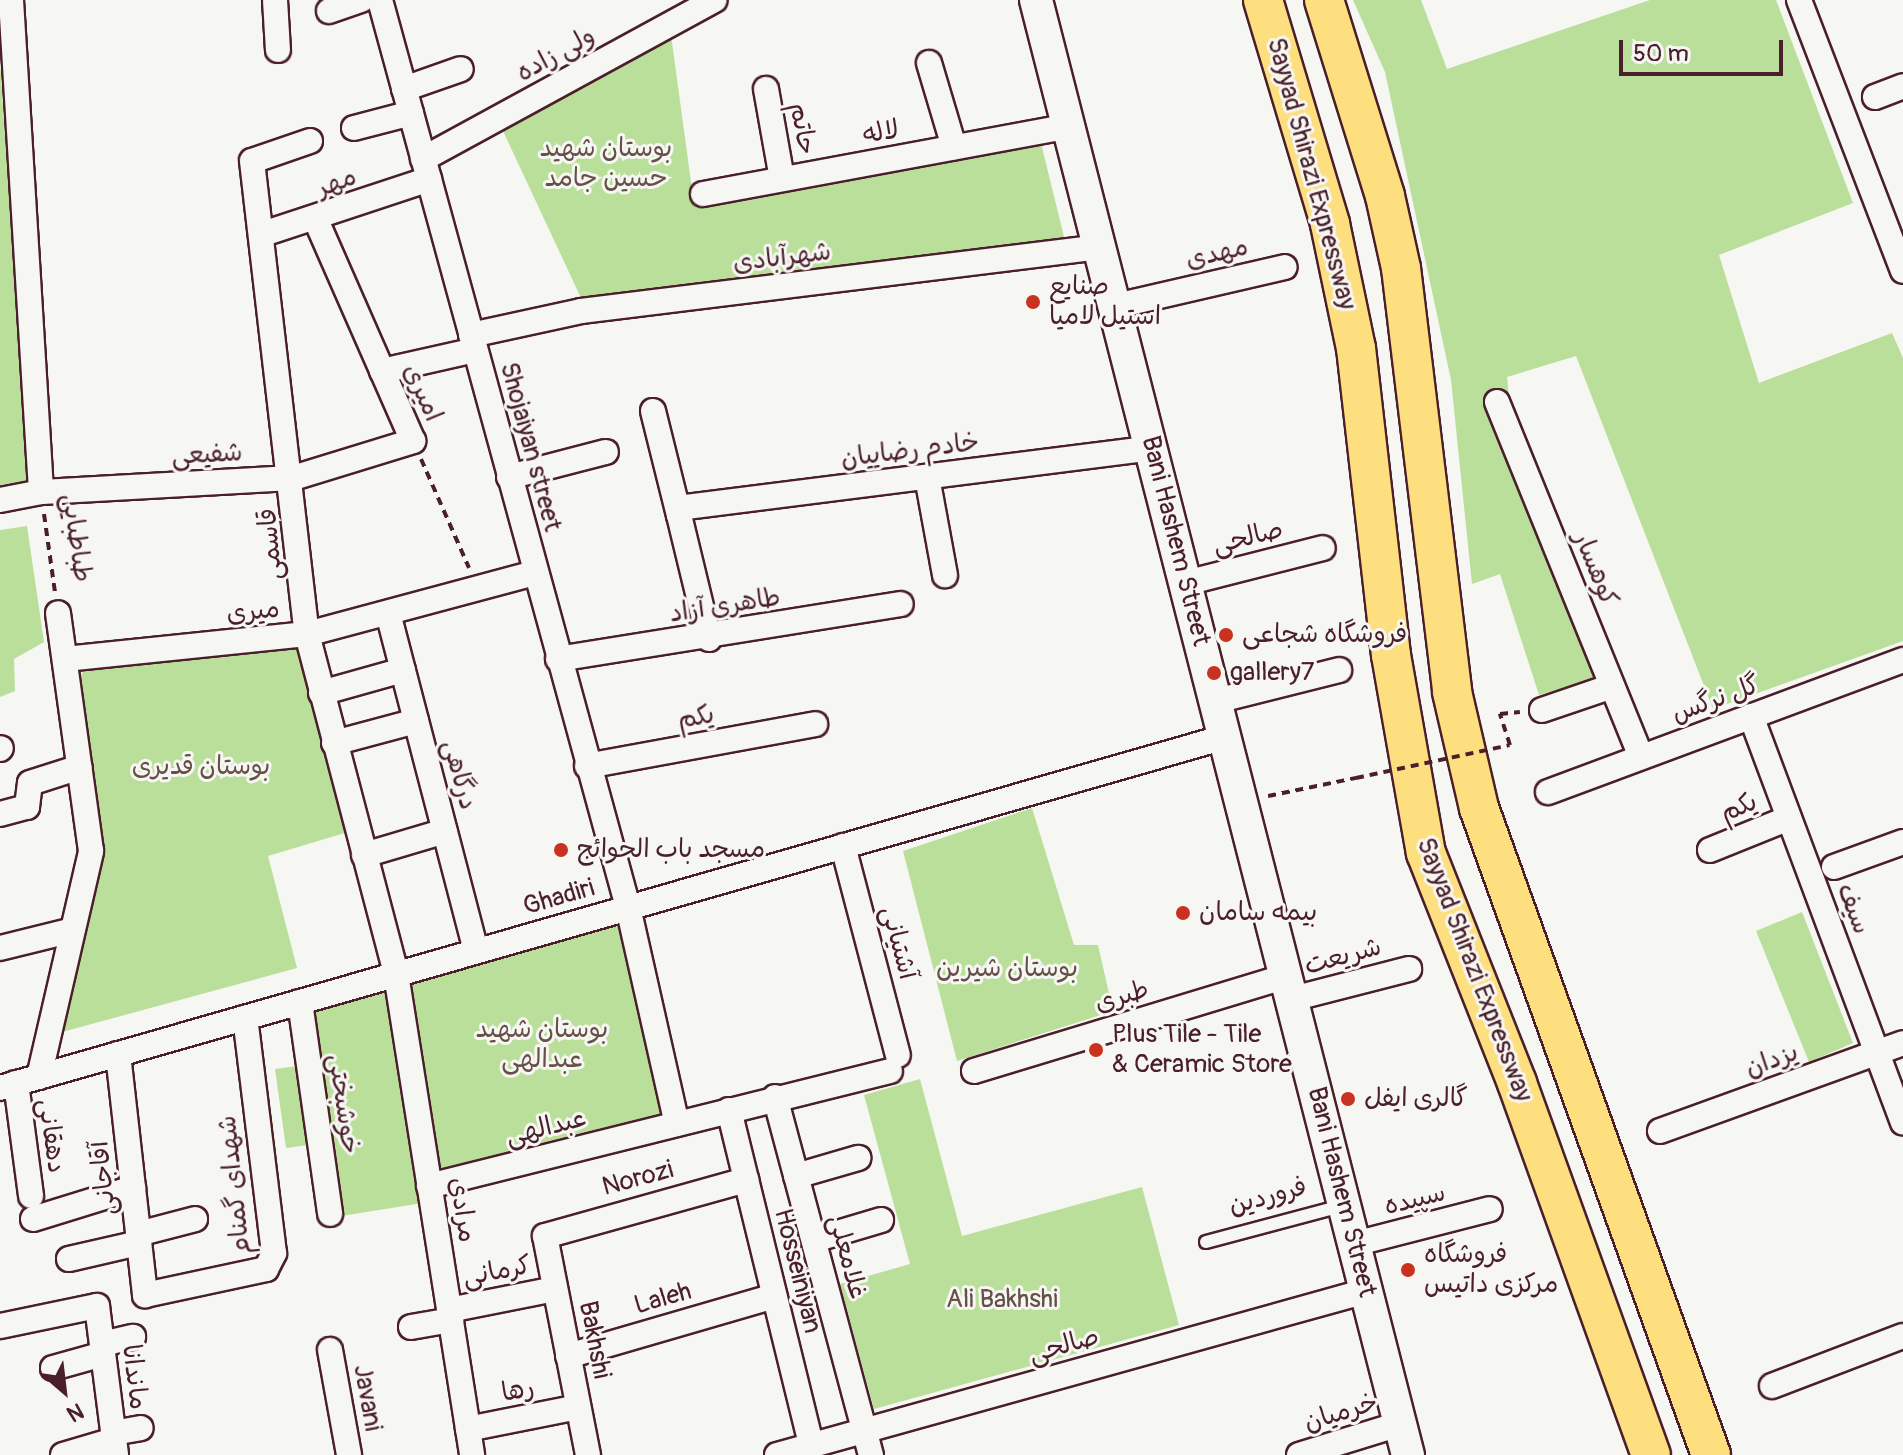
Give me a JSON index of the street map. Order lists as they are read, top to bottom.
{
  "streets": {
    "highway": ["Sayyad Shirazi Expressway"],
    "main road": ["Bani Hashem Street"],
    "street": [
      "ولی زاده",
      "حاتم",
      "لاله",
      "مهر",
      "مهدی",
      "شهرآبادی",
      "امیری",
      "Shojaiyan street",
      "خادم رضاییان",
      "شفیعی",
      "طباطبایی",
      "صالحی",
      "قاسمی",
      "کوهسار",
      "طاهری آزاد",
      "میری",
      "گل نرگس",
      "یکم",
      "درگاهی",
      "Ghadiri",
      "سیف",
      "آشتیانی",
      "شریعت",
      "طبری",
      "یزدان",
      "خوشبختی",
      "عبدالهی",
      "دهقانی",
      "آقاجانی",
      "Norozi",
      "شهدای گمنام",
      "سپیده",
      "مرادی",
      "غلامعلی",
      "Hosseiniyan",
      "کرمانی",
      "Laleh",
      "Bakhshi",
      "ماندانا",
      "رها",
      "Javani",
      "خرمیان"
    ],
    "lane": ["فروردین"]
  },
  "crossings": [
    ["ولی زاده", "مهر"],
    ["ولی زاده", "Shojaiyan street"],
    ["حاتم", "لاله"],
    ["لاله", "Bani Hashem Street"],
    ["مهر", "امیری"],
    ["مهر", "Shojaiyan street"],
    ["مهر", "قاسمی"],
    ["مهدی", "Bani Hashem Street"],
    ["شهرآبادی", "امیری"],
    ["شهرآبادی", "Shojaiyan street"],
    ["شهرآبادی", "Bani Hashem Street"],
    ["امیری", "شفیعی"],
    ["امیری", "میری"],
    ["Shojaiyan street", "طاهری آزاد"],
    ["Shojaiyan street", "میری"],
    ["Shojaiyan street", "یکم"],
    ["Shojaiyan street", "Ghadiri"],
    ["خادم رضاییان", "Bani Hashem Street"],
    ["شفیعی", "طباطبایی"],
    ["شفیعی", "قاسمی"],
    ["طباطبایی", "میری"],
    ["طباطبایی", "Ghadiri"],
    ["طباطبایی", "دهقانی"],
    ["صالحی", "Bani Hashem Street"],
    ["صالحی", "غلامعلی"],
    ["صالحی", "Hosseiniyan"],
    ["Bani Hashem Street", "Ghadiri"],
    ["Bani Hashem Street", "شریعت"],
    ["Bani Hashem Street", "طبری"],
    ["Bani Hashem Street", "فروردین"],
    ["Bani Hashem Street", "سپیده"],
    ["Bani Hashem Street", "خرمیان"],
    ["قاسمی", "میری"],
    ["قاسمی", "Ghadiri"],
    ["قاسمی", "مرادی"],
    ["کوهسار", "گل نرگس"],
    ["میری", "درگاهی"],
    ["گل نرگس", "سیف"],
    ["یکم", "سیف"],
    ["درگاهی", "Ghadiri"],
    ["Ghadiri", "آشتیانی"],
    ["Ghadiri", "خوشبختی"],
    ["Ghadiri", "دهقانی"],
    ["Ghadiri", "آقاجانی"],
    ["Ghadiri", "شهدای گمنام"],
    ["Ghadiri", "مرادی"],
    ["سیف", "یزدان"],
    ["آشتیانی", "عبدالهی"],
    ["شریعت", "طبری"],
    ["عبدالهی", "مرادی"],
    ["عبدالهی", "غلامعلی"],
    ["عبدالهی", "Hosseiniyan"],
    ["دهقانی", "آقاجانی"],
    ["آقاجانی", "شهدای گمنام"],
    ["Norozi", "Hosseiniyan"],
    ["Norozi", "Bakhshi"],
    ["مرادی", "کرمانی"],
    ["مرادی", "رها"],
    ["Hosseiniyan", "Laleh"],
    ["کرمانی", "Bakhshi"],
    ["Laleh", "Bakhshi"],
    ["Bakhshi", "رها"]
  ],
  "parks": [
    "بوستان شهید حسین جامد",
    "بوستان قدیری",
    "بوستان شیرین",
    "بوستان شهید عبدالهی",
    "Ali Bakhshi"
  ],
  "places": [
    "صنایع استیل لامیا",
    "فروشگاه شجاعی",
    "gallery7",
    "مسجد باب الحوائج",
    "بیمه سامان",
    "Plus Tile - Tile & Ceramic Store",
    "گالری ایفل",
    "فروشگاه مرکزی داتیس"
  ],
  "scale_bar": "50 m",
  "north": "bottom right"
}
